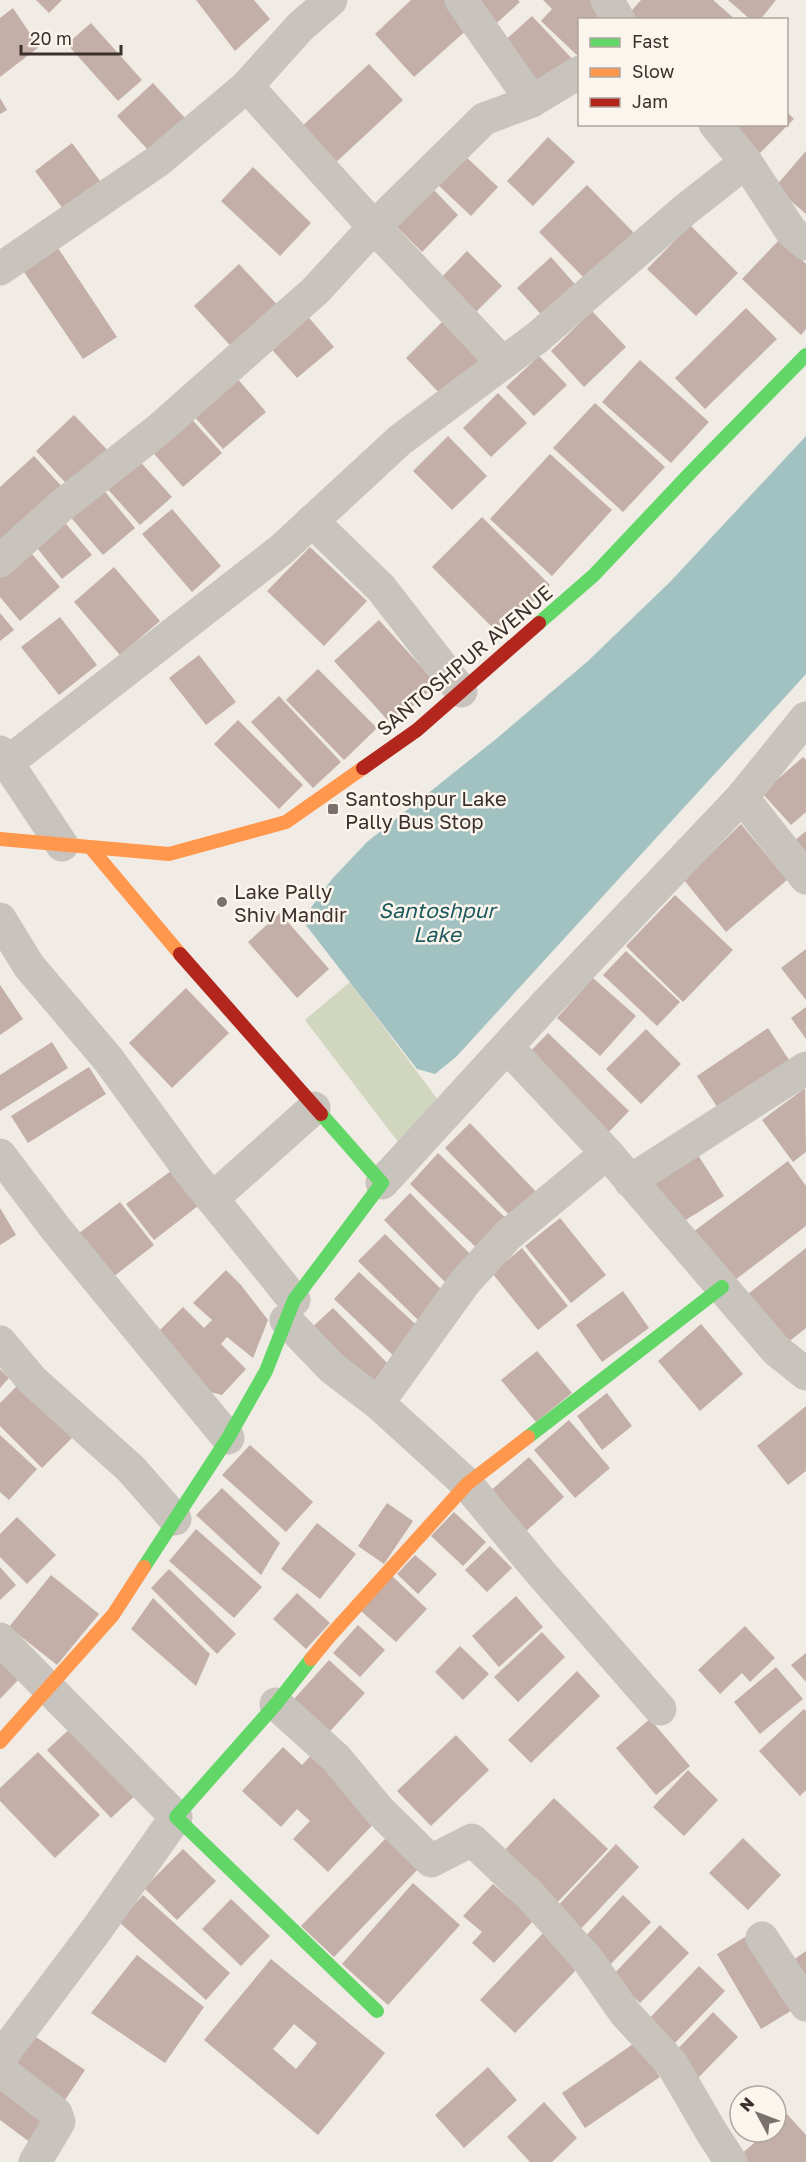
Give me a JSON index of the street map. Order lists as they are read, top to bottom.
{
  "streets": {
    "street": ["SANTOSHPUR AVENUE"]
  },
  "water": ["Santoshpur Lake"],
  "places": {
    "transit": ["Santoshpur Lake Pally Bus Stop"],
    "other": ["Lake Pally Shiv Mandir"]
  },
  "legend": ["Fast", "Slow", "Jam"],
  "scale_bar": "20 m",
  "north": "top left"
}
